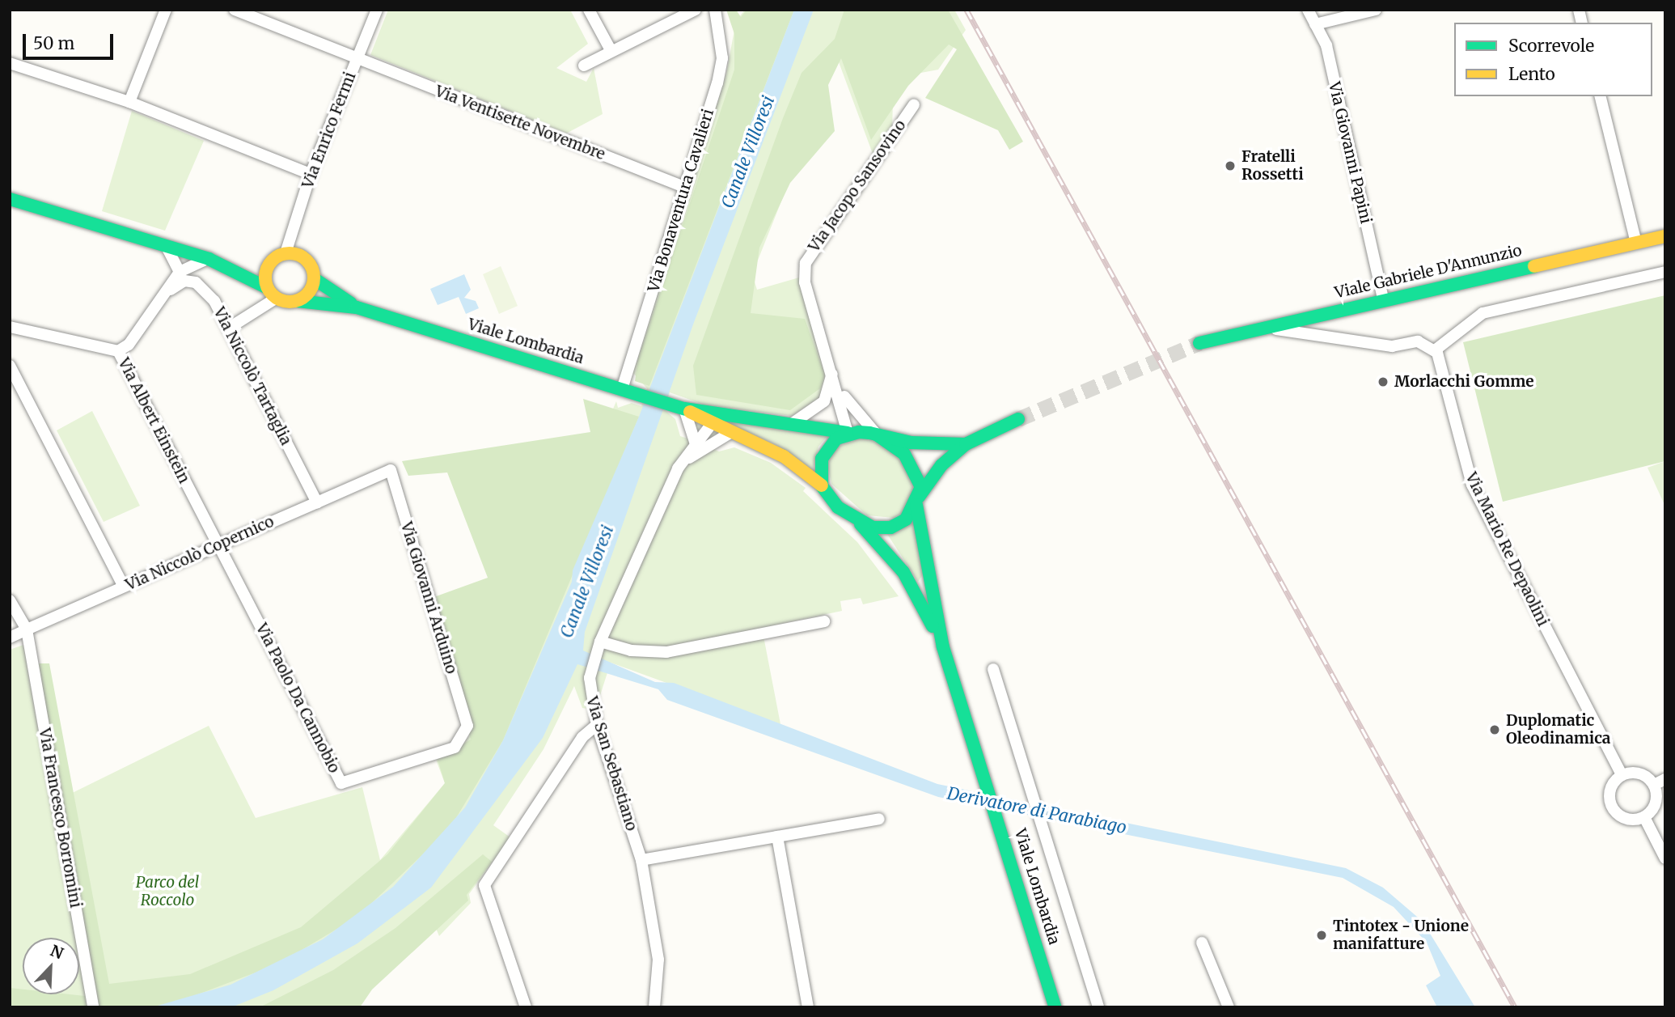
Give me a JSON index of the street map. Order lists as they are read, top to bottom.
{
  "streets": {
    "main road": ["Viale Gabriele D'Annunzio", "Viale Lombardia"],
    "street": [
      "Via Ventisette Novembre",
      "Via Enrico Fermi",
      "Via Giovanni Papini",
      "Via Jacopo Sansovino",
      "Via Bonaventura Cavalieri",
      "Via Niccolò Tartaglia",
      "Via Albert Einstein",
      "Via Mario Re Depaolini",
      "Via Niccolò Copernico",
      "Via Giovanni Arduino",
      "Via Paolo Da Cannobio",
      "Via San Sebastiano",
      "Via Francesco Borromini"
    ]
  },
  "crossings": [
    ["Via Ventisette Novembre", "Via Enrico Fermi"],
    ["Via Ventisette Novembre", "Via Bonaventura Cavalieri"],
    ["Via Enrico Fermi", "Viale Lombardia"],
    ["Via Giovanni Papini", "Viale Gabriele D'Annunzio"],
    ["Via Bonaventura Cavalieri", "Viale Lombardia"],
    ["Viale Lombardia", "Via San Sebastiano"],
    ["Via Niccolò Tartaglia", "Via Albert Einstein"],
    ["Via Niccolò Tartaglia", "Via Niccolò Copernico"],
    ["Via Albert Einstein", "Via Niccolò Copernico"],
    ["Via Albert Einstein", "Via Paolo Da Cannobio"],
    ["Via Niccolò Copernico", "Via Giovanni Arduino"],
    ["Via Niccolò Copernico", "Via Paolo Da Cannobio"],
    ["Via Niccolò Copernico", "Via Francesco Borromini"],
    ["Via Giovanni Arduino", "Via Paolo Da Cannobio"]
  ],
  "water": ["Canale Villoresi", "Derivatore di Parabiago"],
  "parks": ["Parco del Roccolo"],
  "places": [
    "Fratelli Rossetti",
    "Morlacchi Gomme",
    "Duplomatic Oleodinamica",
    "Tintotex - Unione manifatture"
  ],
  "legend": ["Scorrevole", "Lento"],
  "scale_bar": "50 m",
  "north": "top right"
}
